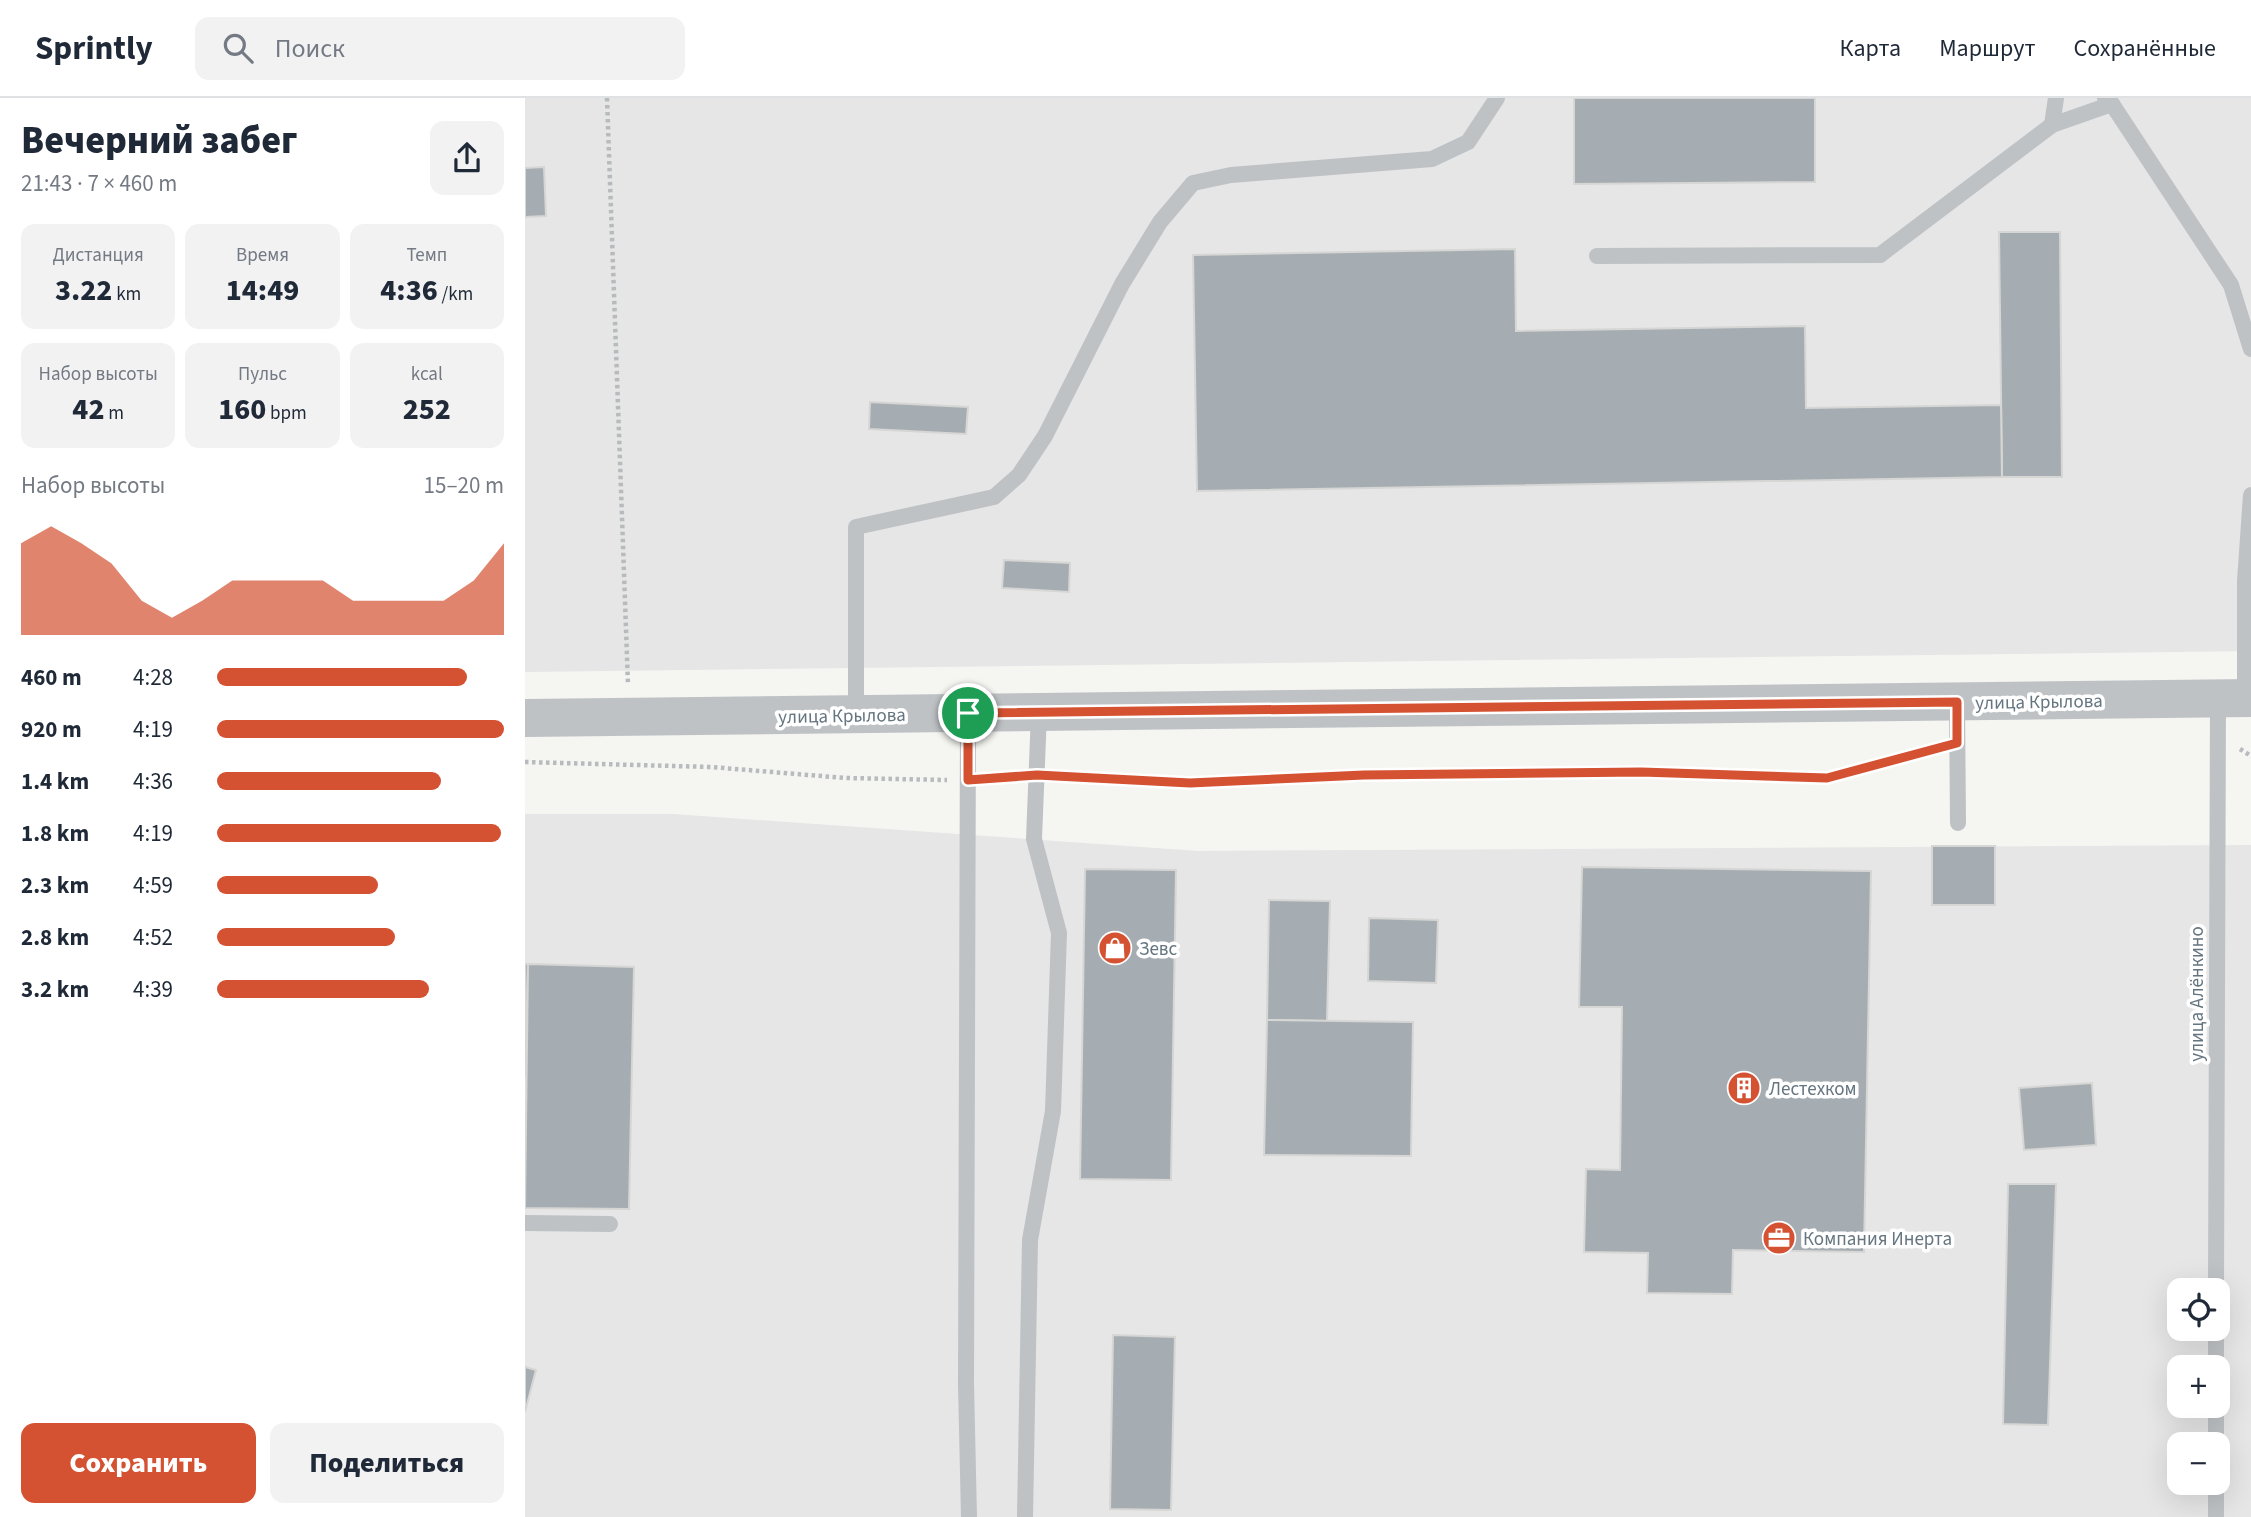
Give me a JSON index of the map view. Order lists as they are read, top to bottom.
{
  "streets": {
    "street": ["улица Крылова"],
    "lane": ["улица Алёнкино"]
  },
  "crossings": [
    ["улица Крылова", "улица Алёнкино"]
  ],
  "places": {
    "shop": ["Зевс"],
    "building": ["Лестехком"],
    "office": ["Компания Инерта"]
  },
  "page": {
    "header": "Sprintly",
    "search": "Поиск",
    "nav": ["Карта", "Маршрут", "Сохранённые"],
    "heading": ["Вечерний забег", "21:43 · 7 × 460 m"],
    "stats": [
      ["Дистанция", "3.22 km"],
      ["Время", "14:49"],
      ["Темп", "4:36 /km"],
      ["Набор высоты", "42 m"],
      ["Пульс", "160 bpm"],
      ["kcal", "252"]
    ],
    "chart": ["Набор высоты", "15–20 m"],
    "list": [
      {
        "name": "460 m",
        "note": "4:28"
      },
      {
        "name": "920 m",
        "note": "4:19"
      },
      {
        "name": "1.4 km",
        "note": "4:36"
      },
      {
        "name": "1.8 km",
        "note": "4:19"
      },
      {
        "name": "2.3 km",
        "note": "4:59"
      },
      {
        "name": "2.8 km",
        "note": "4:52"
      },
      {
        "name": "3.2 km",
        "note": "4:39"
      }
    ],
    "map_buttons": ["+", "−"],
    "buttons": ["Сохранить", "Поделиться"]
  }
}
